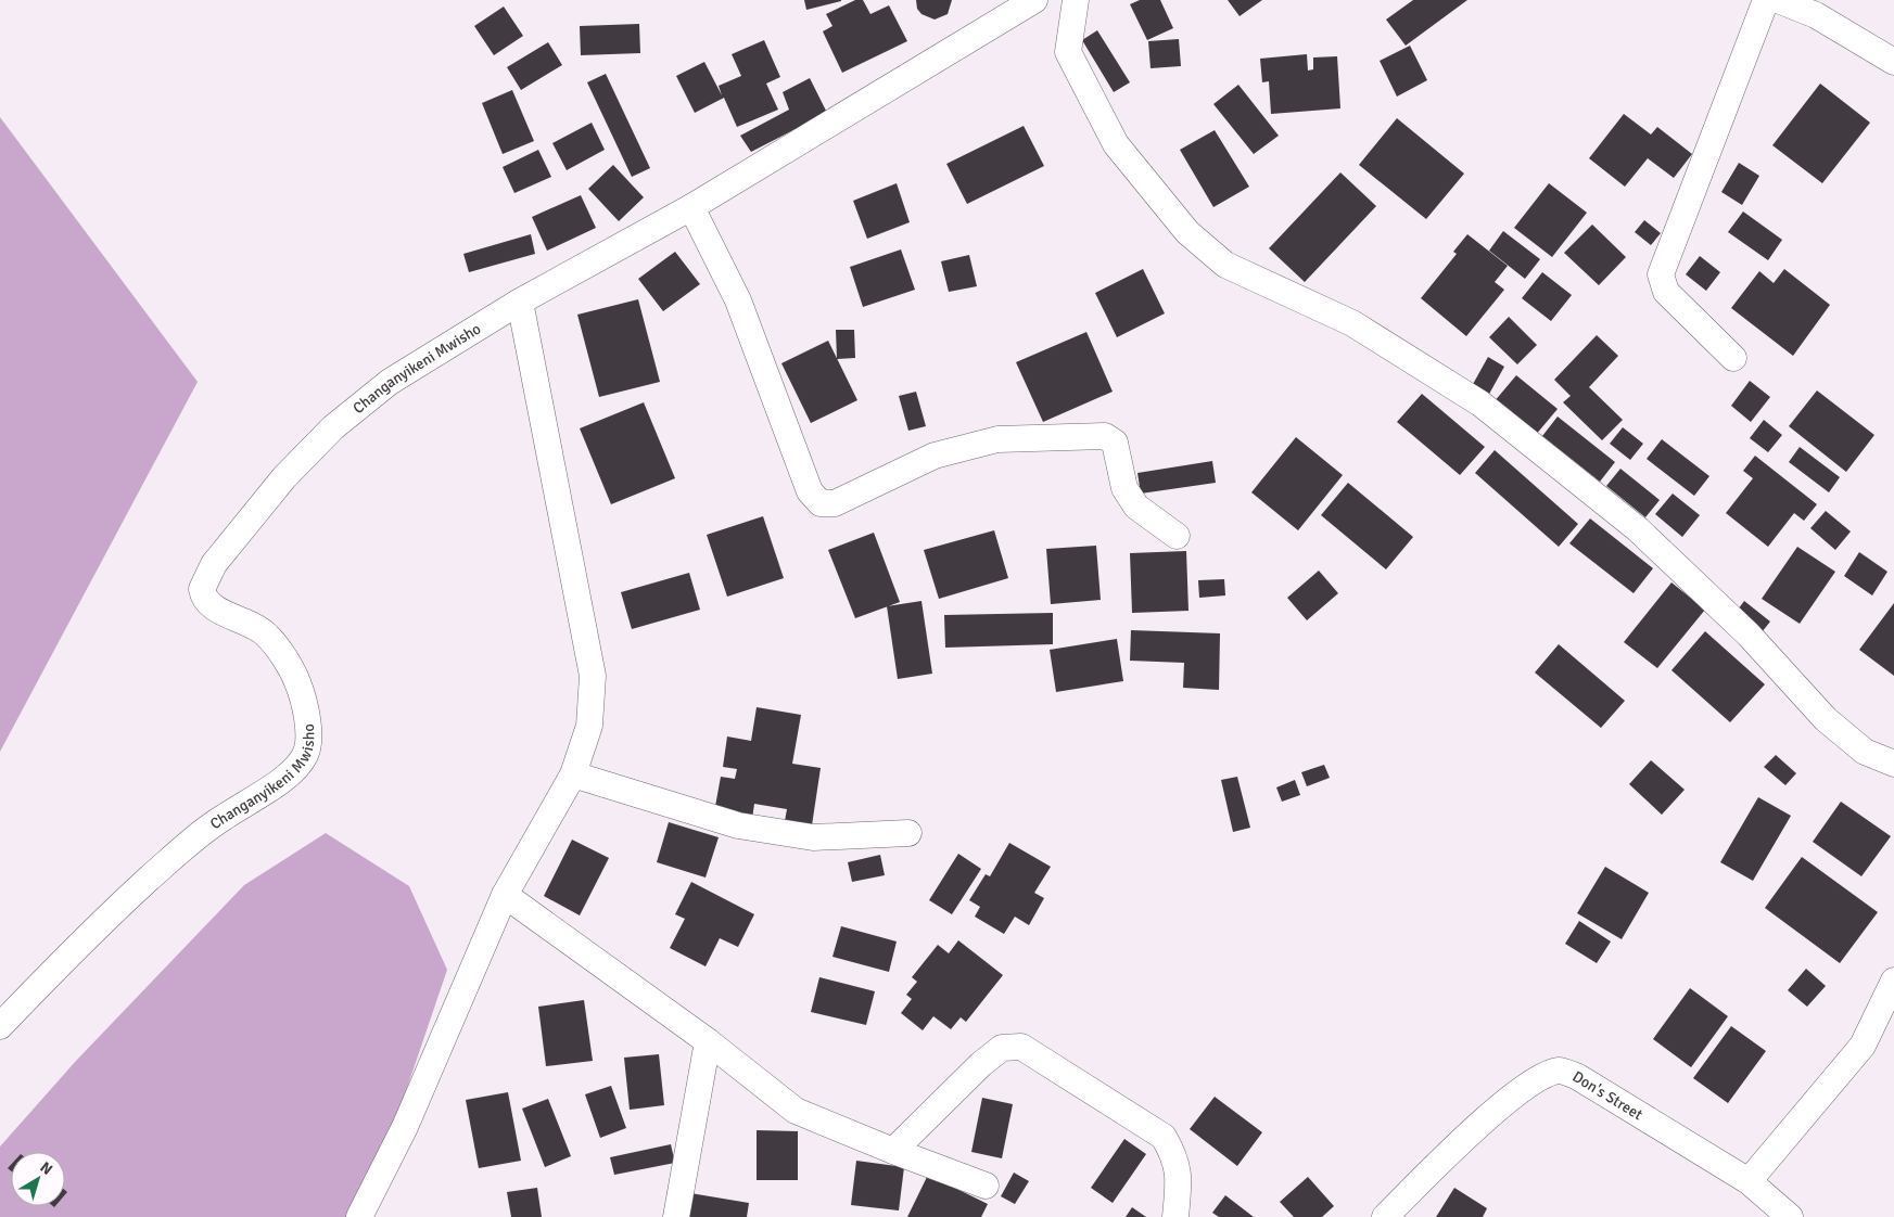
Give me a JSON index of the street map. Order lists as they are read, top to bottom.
{
  "streets": {
    "street": ["Changanyikeni Mwisho", "Don's Street"]
  },
  "north": "top right"
}
